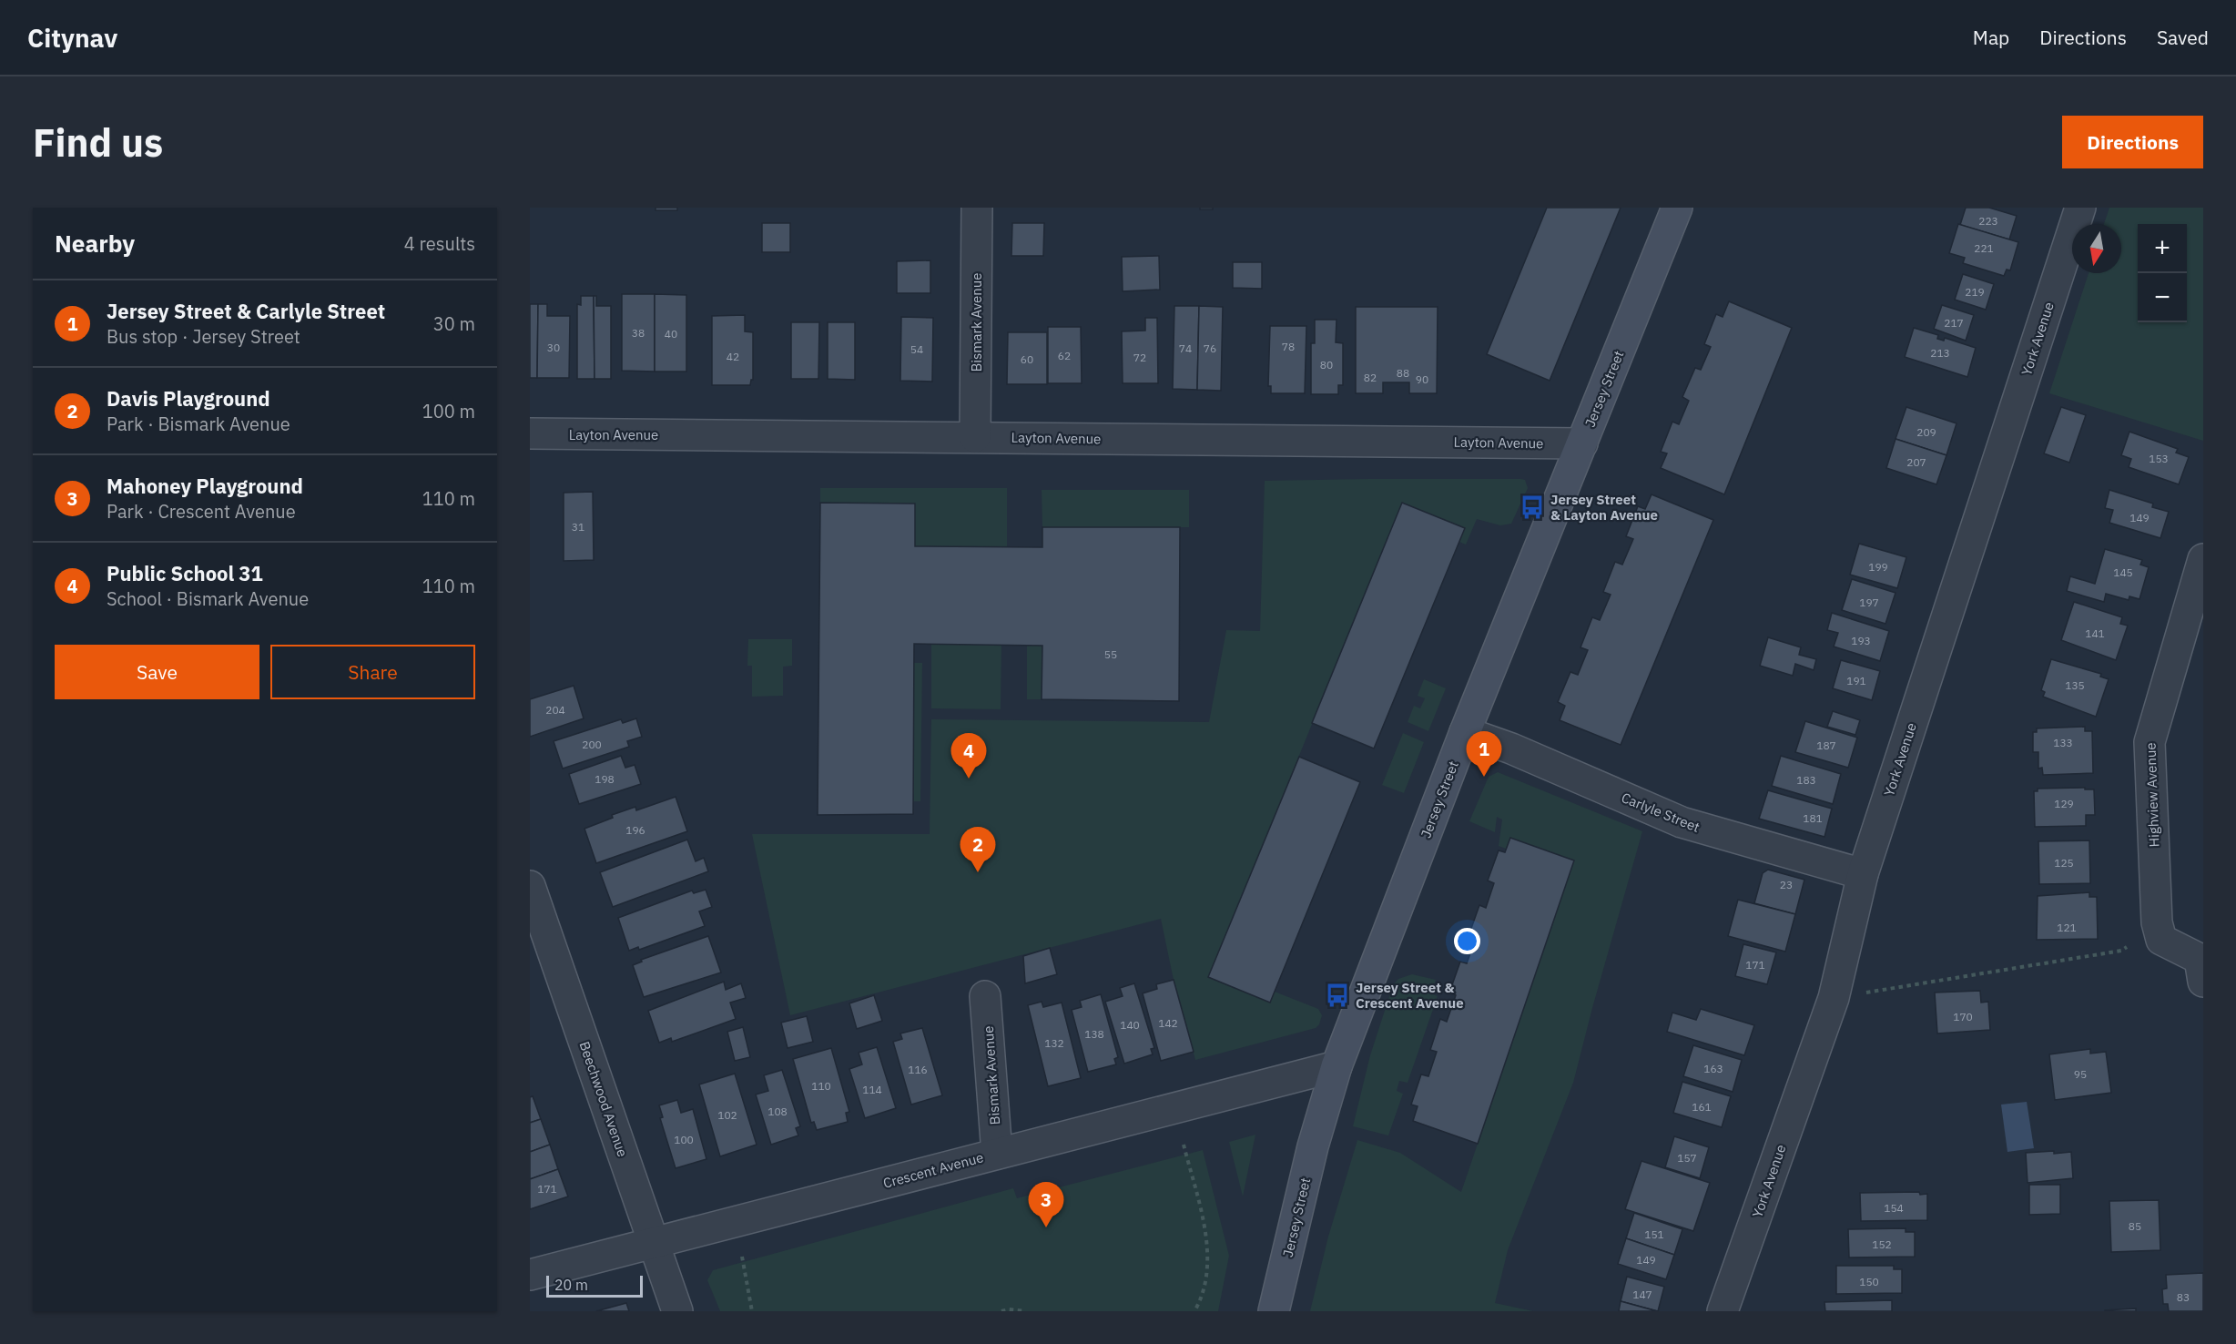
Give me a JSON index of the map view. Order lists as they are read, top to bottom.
{
  "streets": {
    "street": [
      "Bismark Avenue",
      "York Avenue",
      "Jersey Street",
      "Layton Avenue",
      "Highview Avenue",
      "Carlyle Street",
      "Beechwood Avenue",
      "Crescent Avenue"
    ]
  },
  "crossings": [
    ["Bismark Avenue", "Layton Avenue"],
    ["Bismark Avenue", "Crescent Avenue"],
    ["York Avenue", "Carlyle Street"],
    ["Jersey Street", "Layton Avenue"],
    ["Jersey Street", "Carlyle Street"],
    ["Jersey Street", "Crescent Avenue"],
    ["Beechwood Avenue", "Crescent Avenue"]
  ],
  "places": {
    "bus stop": ["Jersey Street & Layton Avenue", "Jersey Street & Crescent Avenue"]
  },
  "house_numbers": [
    "223",
    "221",
    "219",
    "217",
    "38",
    "40",
    "78",
    "30",
    "74",
    "76",
    "54",
    "213",
    "62",
    "42",
    "72",
    "60",
    "80",
    "88",
    "82",
    "90",
    "209",
    "153",
    "207",
    "149",
    "31",
    "199",
    "145",
    "197",
    "141",
    "193",
    "55",
    "191",
    "135",
    "204",
    "133",
    "200",
    "187",
    "198",
    "183",
    "129",
    "181",
    "196",
    "125",
    "23",
    "121",
    "171",
    "170",
    "142",
    "140",
    "138",
    "132",
    "163",
    "116",
    "95",
    "110",
    "114",
    "161",
    "108",
    "102",
    "100",
    "157",
    "171",
    "154",
    "85",
    "151",
    "152",
    "149",
    "150",
    "147",
    "83"
  ],
  "scale_bar": "20 m",
  "north": "bottom",
  "page": {
    "header": "Citynav",
    "nav": ["Map", "Directions", "Saved"],
    "buttons": [
      "Directions",
      ["Save", "Share"]
    ],
    "title": "Find us",
    "heading": ["Nearby", "4 results"],
    "map_buttons": ["+", "−"],
    "list": [
      {
        "mark": "1",
        "name": "Jersey Street & Carlyle Street",
        "note": "Bus stop · Jersey Street",
        "value": "30 m"
      },
      {
        "mark": "2",
        "name": "Davis Playground",
        "note": "Park · Bismark Avenue",
        "value": "100 m"
      },
      {
        "mark": "3",
        "name": "Mahoney Playground",
        "note": "Park · Crescent Avenue",
        "value": "110 m"
      },
      {
        "mark": "4",
        "name": "Public School 31",
        "note": "School · Bismark Avenue",
        "value": "110 m"
      }
    ],
    "pins": [
      "1",
      "4",
      "2",
      "3"
    ],
    "scale": "20 m"
  }
}
